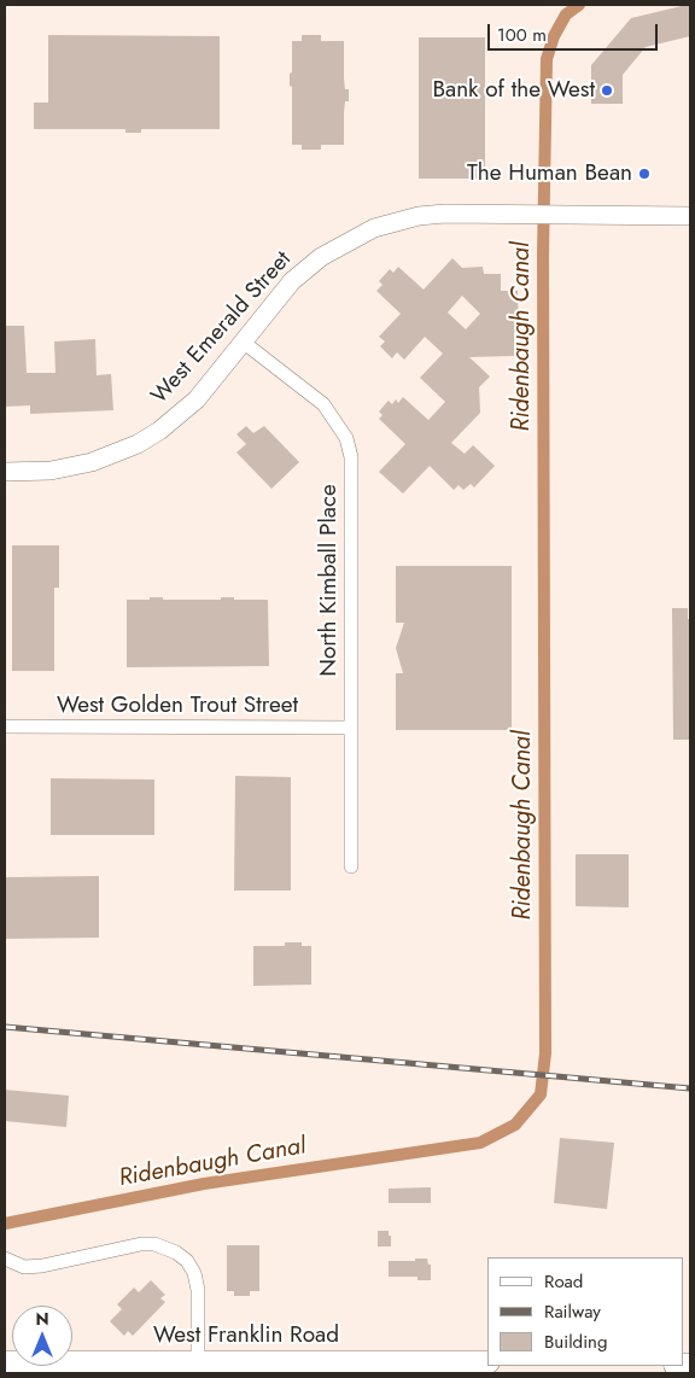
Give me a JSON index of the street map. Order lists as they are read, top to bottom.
{
  "streets": {
    "main road": ["West Emerald Street", "West Franklin Road"],
    "street": ["North Kimball Place", "West Golden Trout Street"]
  },
  "crossings": [
    ["West Emerald Street", "North Kimball Place"],
    ["North Kimball Place", "West Golden Trout Street"]
  ],
  "water": ["Ridenbaugh Canal"],
  "places": ["Bank of the West", "The Human Bean"],
  "legend": ["Road", "Railway", "Building"],
  "scale_bar": "100 m",
  "north": "top"
}
